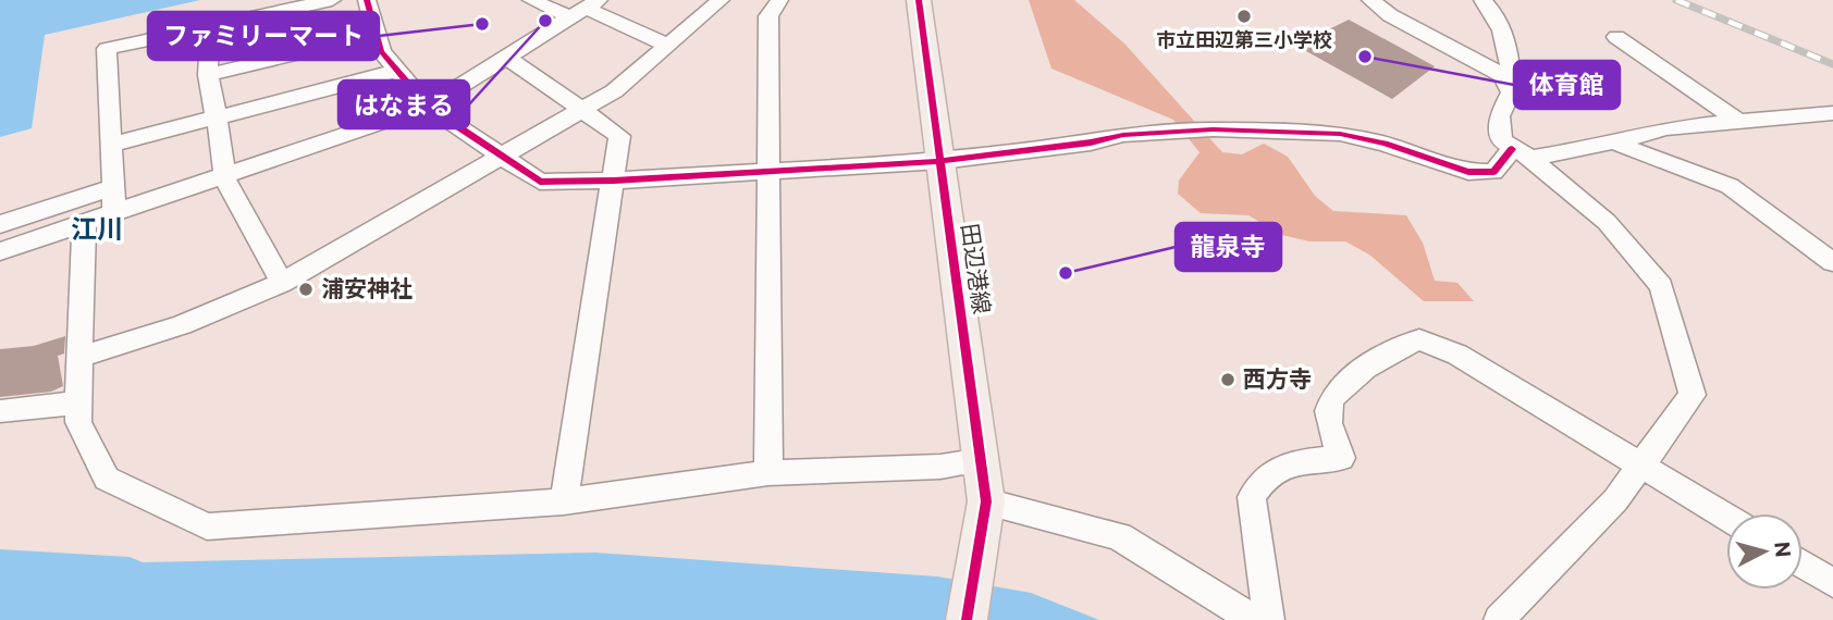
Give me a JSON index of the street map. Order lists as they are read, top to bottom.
{
  "streets": {
    "main road": ["田辺港線"]
  },
  "districts": ["江川"],
  "places": [
    "市立田辺第三小学校",
    "はなまる",
    "ファミリーマート",
    "体育館",
    "龍泉寺",
    "浦安神社",
    "西方寺"
  ],
  "north": "right"
}
